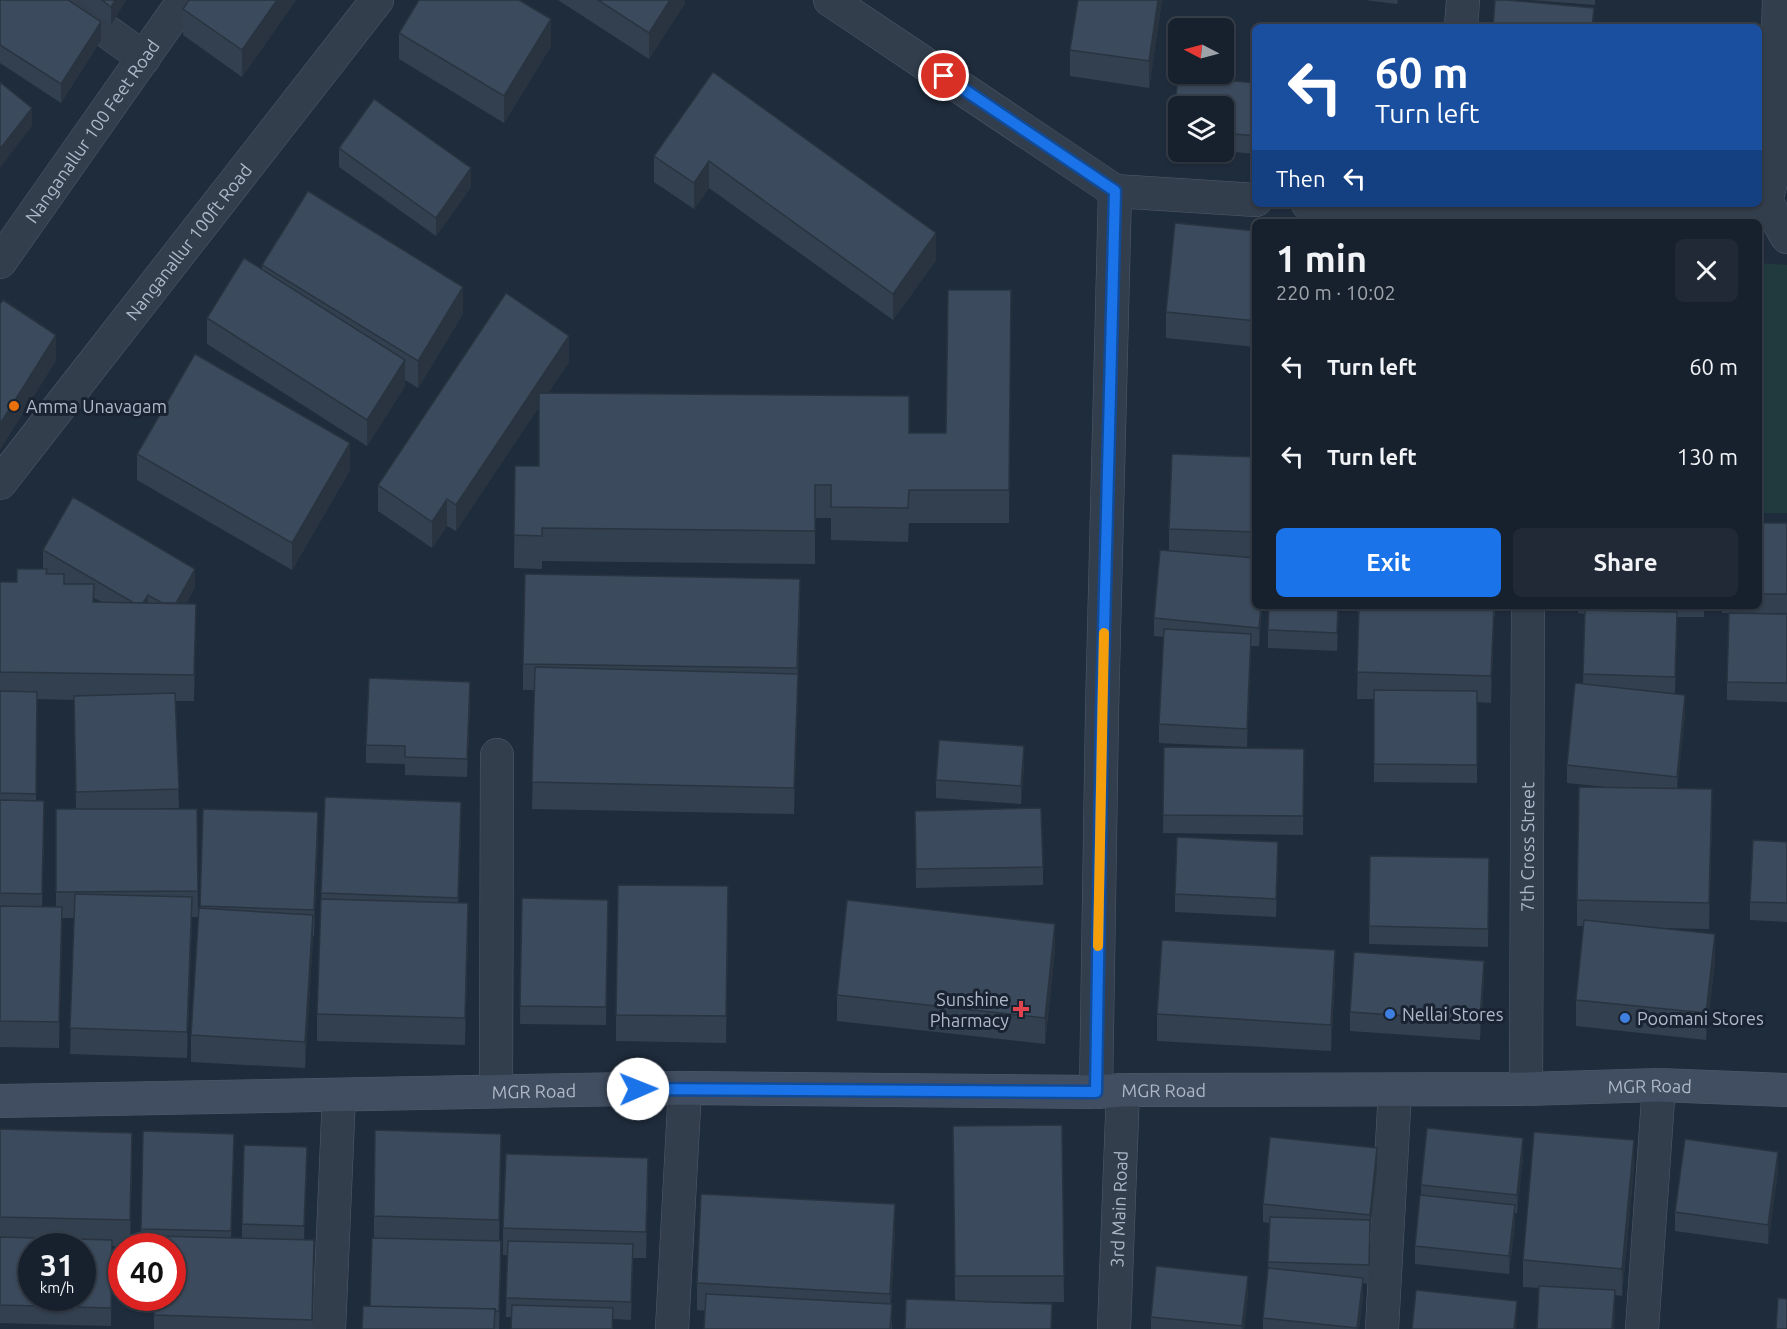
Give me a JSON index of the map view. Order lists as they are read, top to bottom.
{
  "streets": {
    "street": [
      "Nanganallur 100 Feet Road",
      "Nanganallur 100ft Road",
      "7th Cross Street",
      "MGR Road",
      "3rd Main Road"
    ]
  },
  "crossings": [
    ["7th Cross Street", "MGR Road"],
    ["MGR Road", "3rd Main Road"]
  ],
  "places": {
    "other": ["Amma Unavagam", "Nellai Stores", "Poomani Stores"],
    "health": ["Sunshine Pharmacy"]
  },
  "north": "left",
  "page": {
    "turn": ["60 m", "Turn left"],
    "then": "Then",
    "heading": ["1 min", "220 m · 10:02"],
    "list": [
      {
        "name": "Turn left",
        "value": "60 m"
      },
      {
        "name": "Turn left",
        "value": "130 m"
      }
    ],
    "buttons": ["Exit", "Share"],
    "speed": "31 km/h",
    "limit": "40"
  }
}
